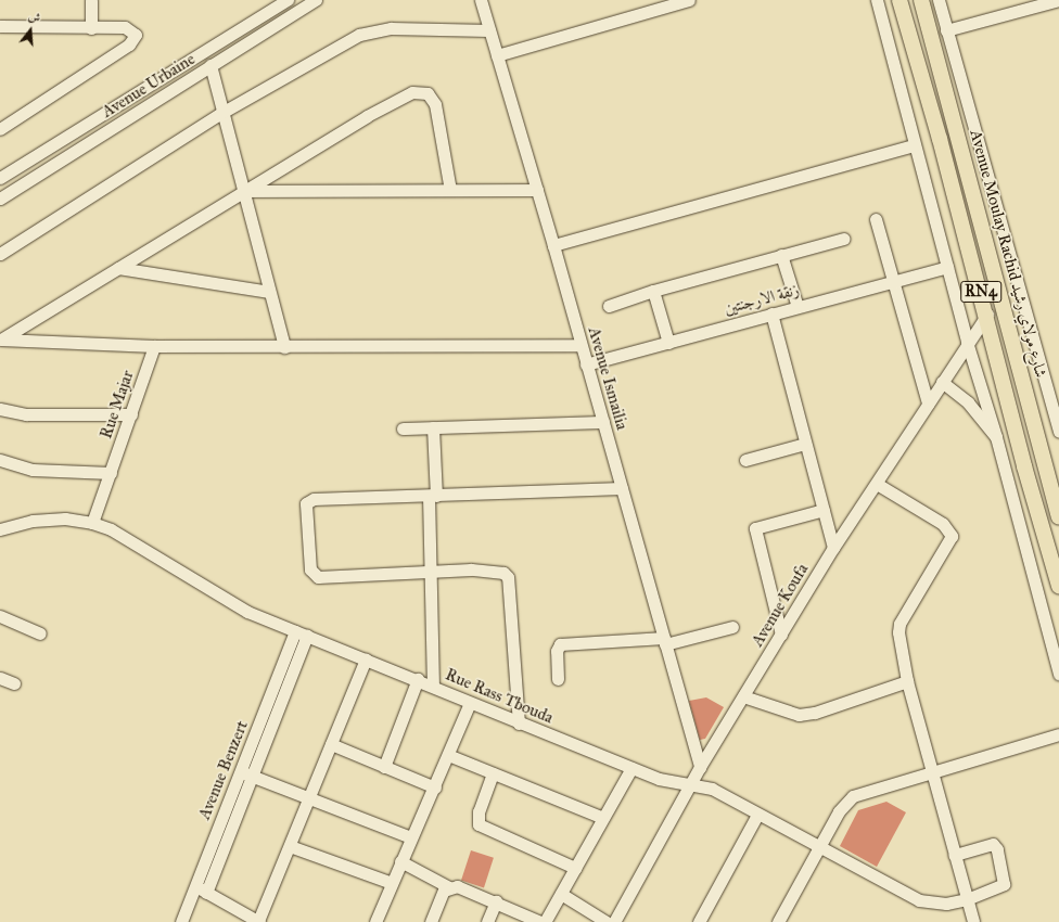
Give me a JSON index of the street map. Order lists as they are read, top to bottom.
{
  "streets": {
    "main road": ["Avenue Moulay Rachid شارع مولاي رشيد", "RN4"],
    "street": [
      "Avenue Urbaine",
      "زنقة الارجنتين",
      "Avenue Ismailia",
      "Rue Majar",
      "Avenue Koufa",
      "Rue Rass Tbouda",
      "Avenue Benzert"
    ]
  },
  "crossings": [
    ["RN4", "Avenue Koufa"],
    ["زنقة الارجنتين", "Avenue Ismailia"],
    ["Avenue Ismailia", "Avenue Koufa"],
    ["Rue Majar", "Rue Rass Tbouda"],
    ["Avenue Koufa", "Rue Rass Tbouda"],
    ["Rue Rass Tbouda", "Avenue Benzert"]
  ],
  "north": "top"
}
